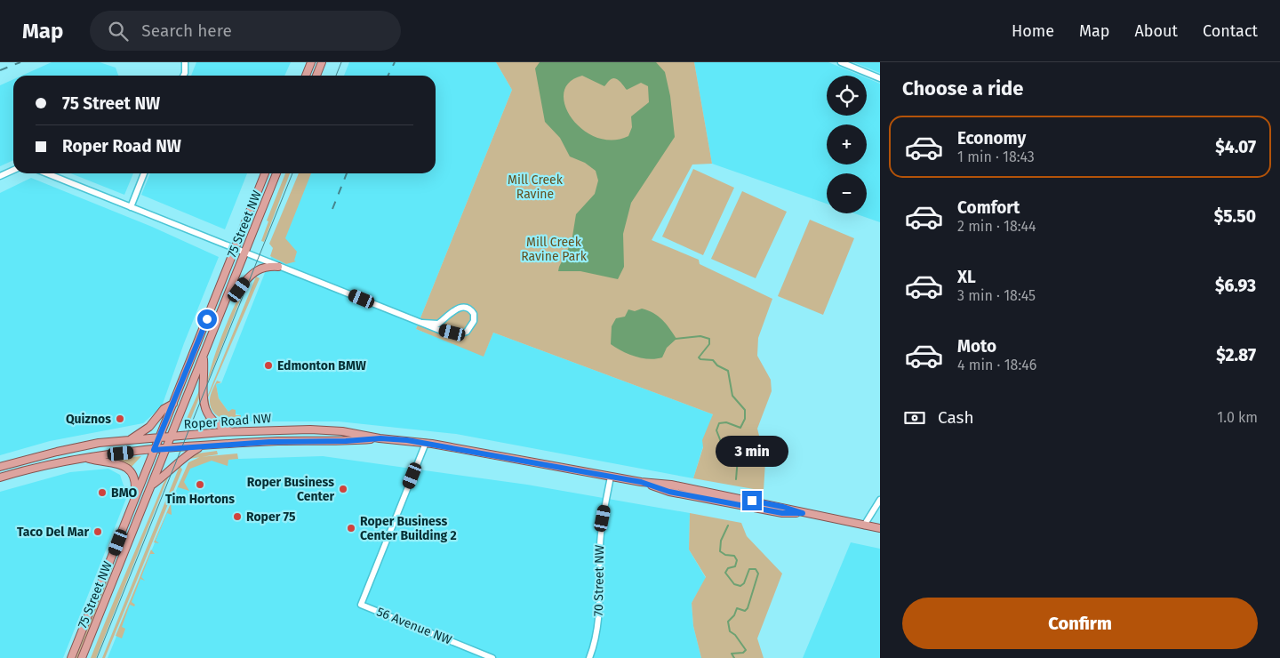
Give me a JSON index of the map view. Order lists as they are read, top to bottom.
{
  "streets": {
    "main road": ["75 Street NW", "Roper Road NW"],
    "street": ["70 Street NW", "56 Avenue NW"]
  },
  "crossings": [
    ["75 Street NW", "Roper Road NW"],
    ["Roper Road NW", "70 Street NW"],
    ["Roper Road NW", "56 Avenue NW"]
  ],
  "parks": ["Mill Creek Ravine", "Mill Creek Ravine Park"],
  "places": [
    "Edmonton BMW",
    "Quiznos",
    "Tim Hortons",
    "Roper Business Center",
    "BMO",
    "Roper 75",
    "Roper Business Center Building 2",
    "Taco Del Mar"
  ],
  "page": {
    "header": "Map",
    "search": "Search here",
    "nav": [
      "Home",
      "Map",
      "About",
      "Contact"
    ],
    "heading": "Choose a ride",
    "map_buttons": ["+", "−"],
    "banner": ["75 Street NW", "Roper Road NW"],
    "list": [
      {
        "name": "Economy",
        "note": "1 min · 18:43",
        "value": "$4.07"
      },
      {
        "name": "Comfort",
        "note": "2 min · 18:44",
        "value": "$5.50"
      },
      {
        "name": "XL",
        "note": "3 min · 18:45",
        "value": "$6.93"
      },
      {
        "name": "Moto",
        "note": "4 min · 18:46",
        "value": "$2.87"
      }
    ],
    "pay": ["Cash", "1.0 km"],
    "bubble": "3 min",
    "buttons": "Confirm"
  }
}
